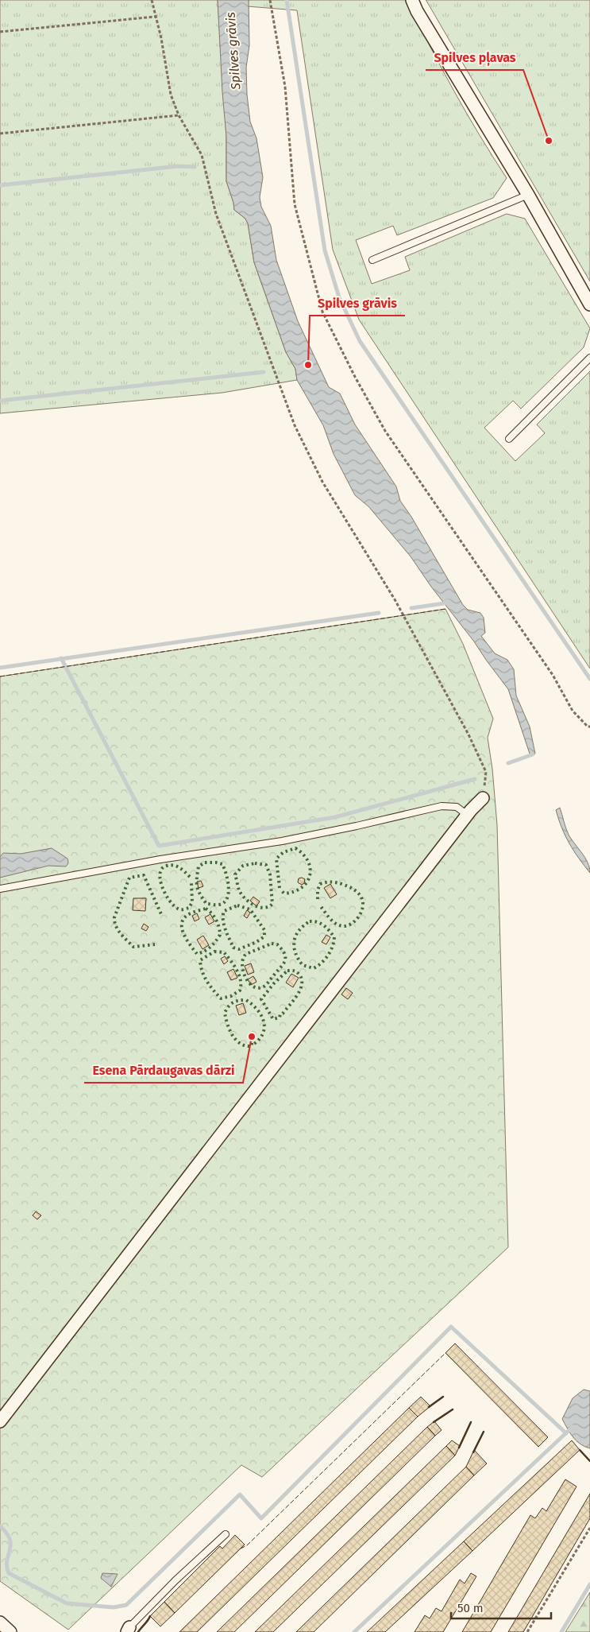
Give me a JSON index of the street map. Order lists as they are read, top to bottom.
{
  "water": ["Spilves grāvis"],
  "places": ["Spilves pļavas", "Spilves grāvis", "Esena Pārdaugavas dārzi"],
  "scale_bar": "50 m"
}
